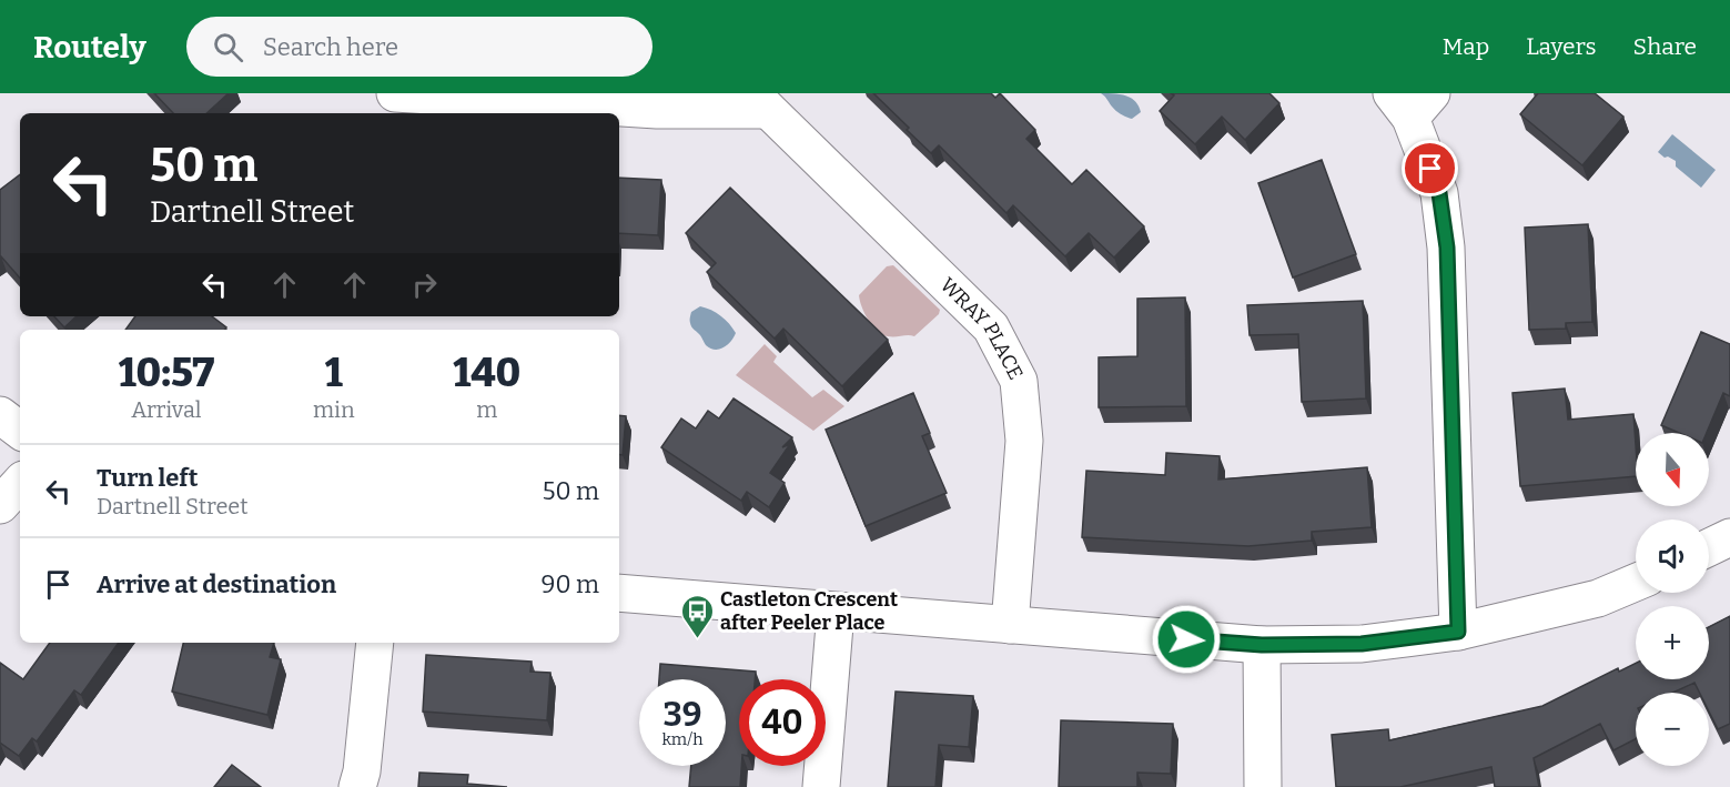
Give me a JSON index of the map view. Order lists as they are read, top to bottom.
{
  "streets": {
    "street": ["WRAY PLACE"]
  },
  "places": {
    "bus stop": ["Castleton Crescent after Peeler Place"]
  },
  "north": "bottom",
  "page": {
    "header": "Routely",
    "search": "Search here",
    "nav": ["Map", "Layers", "Share"],
    "turn": ["50 m", "Dartnell Street"],
    "eta": [
      "10:57",
      "Arrival",
      "1",
      "min",
      "140",
      "m"
    ],
    "map_buttons": ["+", "−"],
    "list": [
      {
        "name": "Turn left",
        "note": "Dartnell Street",
        "value": "50 m"
      },
      {
        "name": "Arrive at destination",
        "value": "90 m"
      }
    ],
    "speed": "39 km/h",
    "limit": "40"
  }
}
